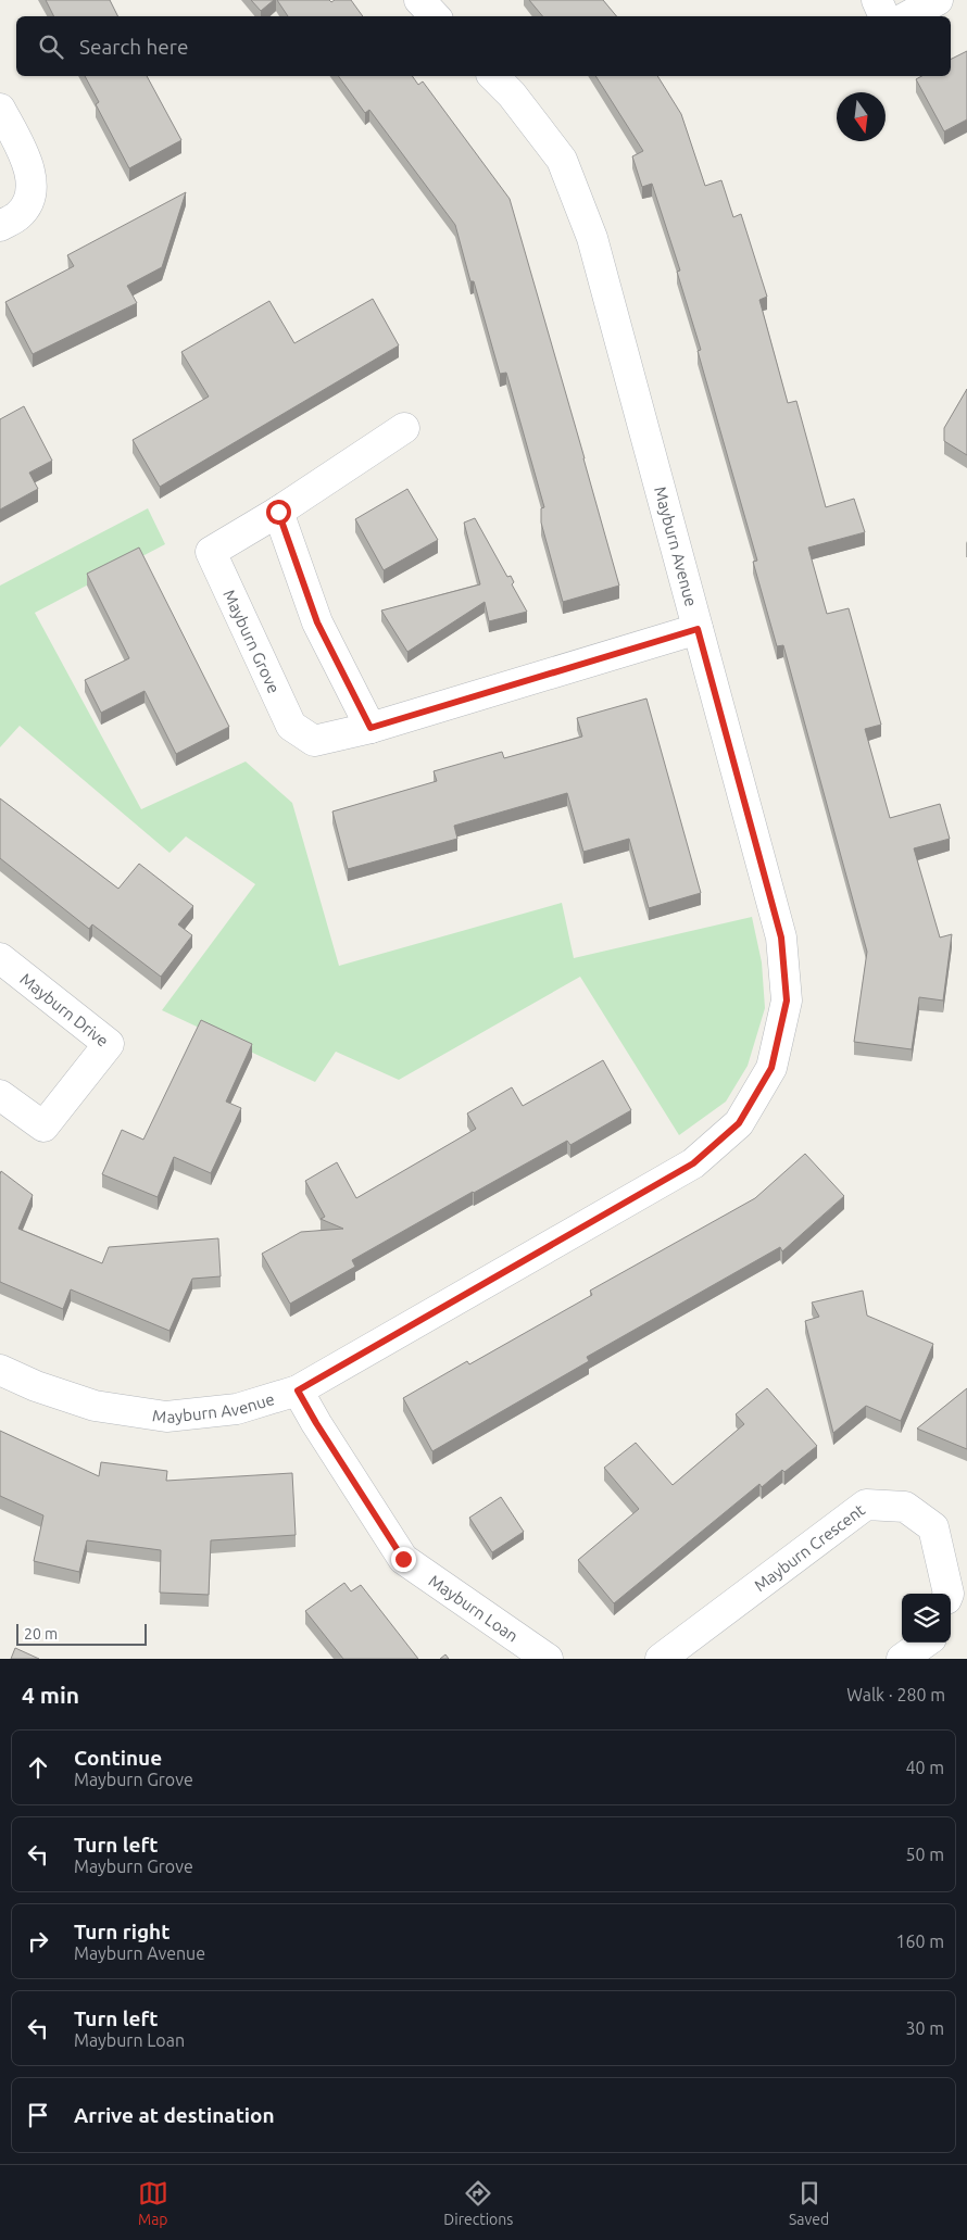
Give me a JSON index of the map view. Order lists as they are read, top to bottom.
{
  "streets": {
    "street": [
      "Mayburn Avenue",
      "Mayburn Grove",
      "Mayburn Drive",
      "Mayburn Crescent",
      "Mayburn Loan"
    ]
  },
  "crossings": [
    ["Mayburn Avenue", "Mayburn Grove"],
    ["Mayburn Avenue", "Mayburn Loan"]
  ],
  "scale_bar": "20 m",
  "north": "bottom",
  "page": {
    "search": "Search here",
    "scale": "20 m",
    "heading": ["4 min", "Walk · 280 m"],
    "list": [
      ["Continue", "Mayburn Grove", "40 m"],
      ["Turn left", "Mayburn Grove", "50 m"],
      ["Turn right", "Mayburn Avenue", "160 m"],
      ["Turn left", "Mayburn Loan", "30 m"],
      "Arrive at destination"
    ],
    "nav": ["Map", "Directions", "Saved"]
  }
}
